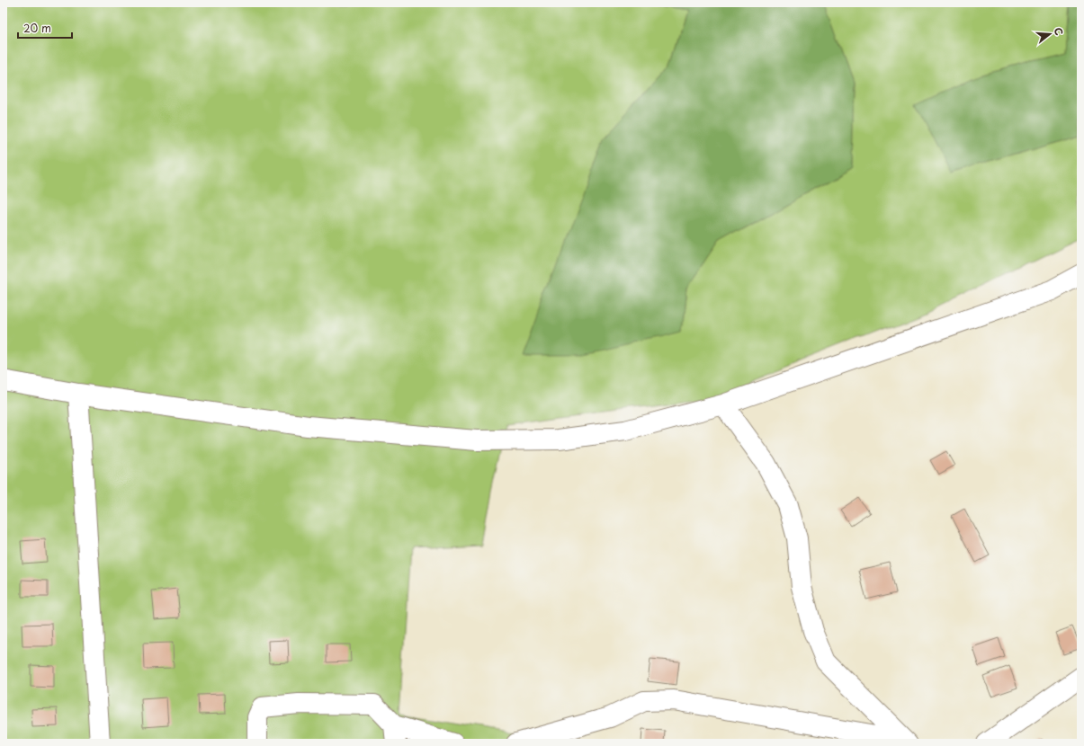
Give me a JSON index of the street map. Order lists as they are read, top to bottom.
{
  "scale_bar": "20 m",
  "north": "right"
}
